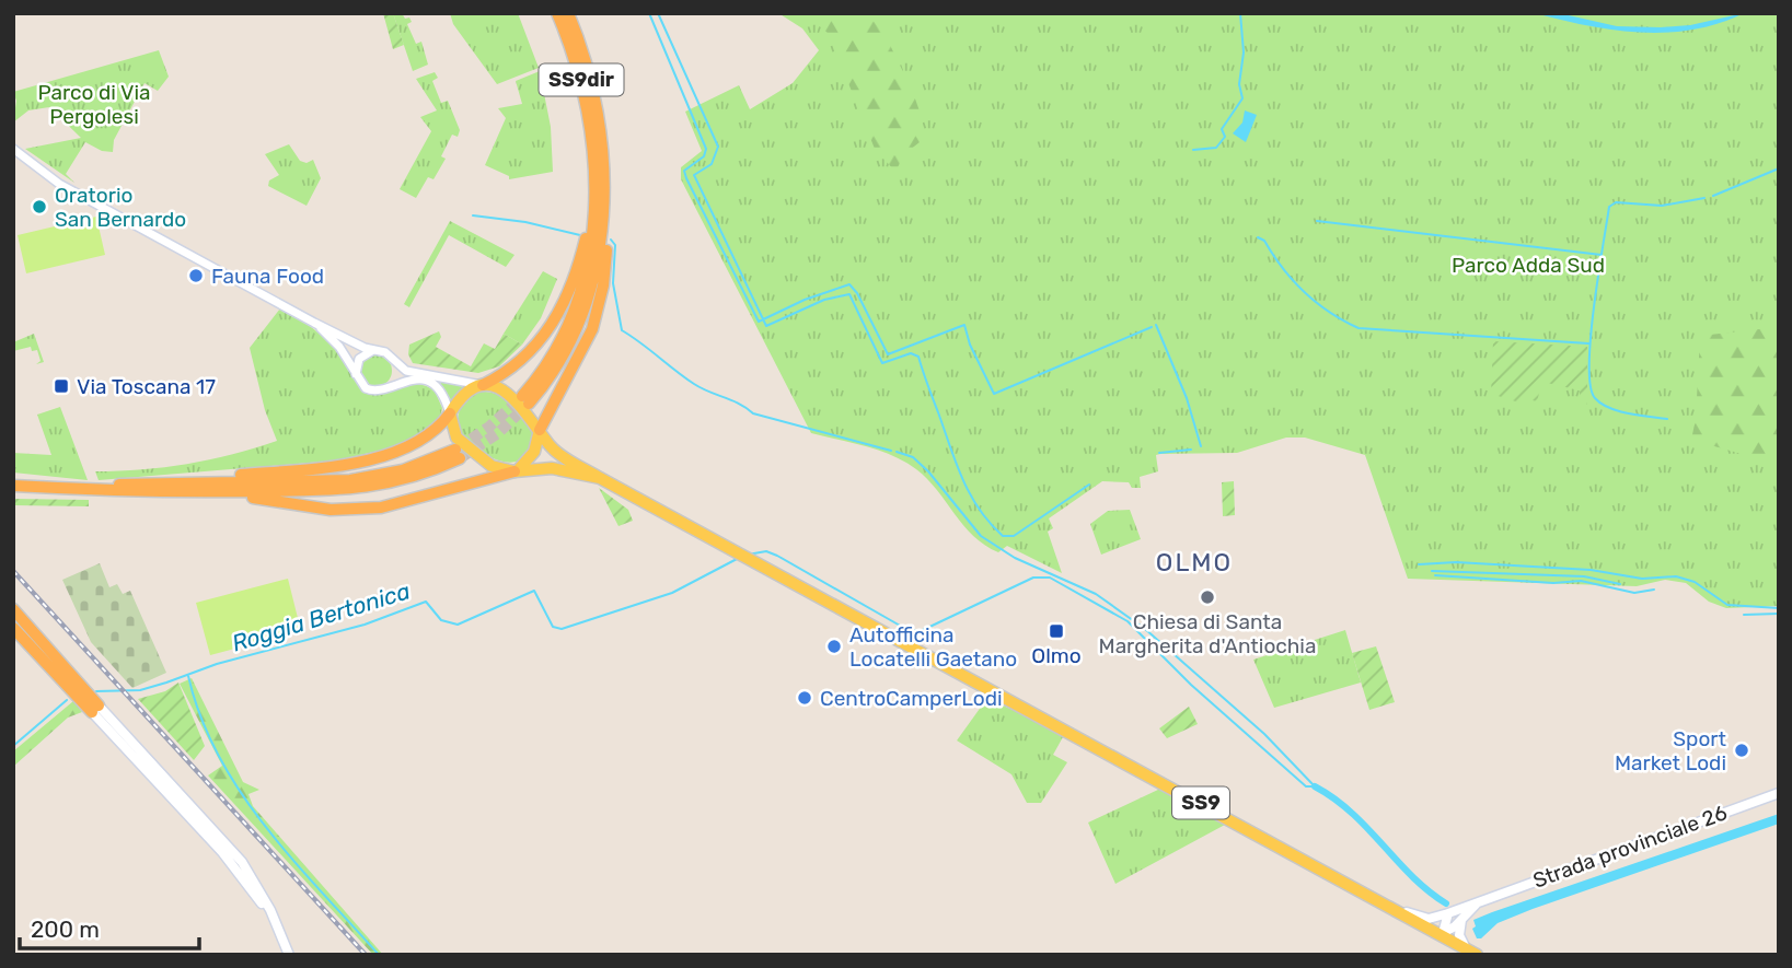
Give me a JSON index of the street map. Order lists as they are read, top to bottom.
{
  "streets": {
    "highway": ["SS9dir"],
    "main road": ["SS9", "Strada provinciale 26"]
  },
  "crossings": [
    ["SS9", "Strada provinciale 26"]
  ],
  "districts": ["OLMO"],
  "water": ["Roggia Bertonica"],
  "parks": ["Parco di Via Pergolesi", "Parco Adda Sud"],
  "places": {
    "other": [
      "Oratorio San Bernardo",
      "Fauna Food",
      "Chiesa di Santa Margherita d'Antiochia",
      "Autofficina Locatelli Gaetano",
      "CentroCamperLodi",
      "Sport Market Lodi"
    ],
    "transit": ["Via Toscana 17", "Olmo"]
  },
  "scale_bar": "200 m"
}
